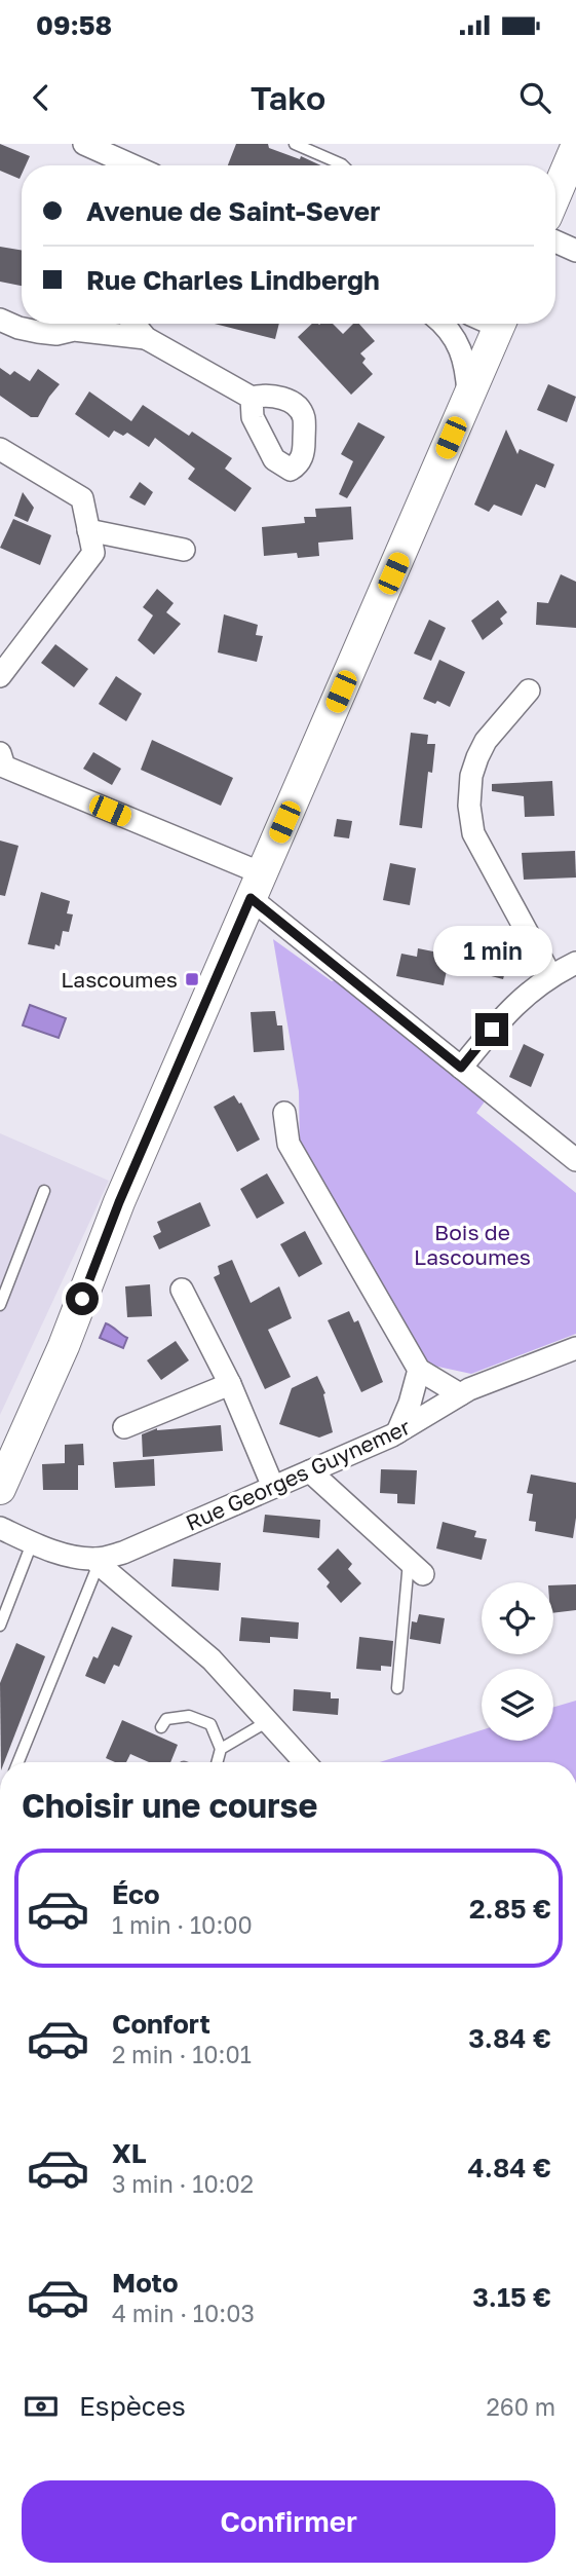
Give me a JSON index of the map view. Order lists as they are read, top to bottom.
{
  "streets": {
    "street": ["Rue Georges Guynemer"]
  },
  "parks": ["Bois de Lascoumes"],
  "places": {
    "transit": ["Lascoumes"]
  },
  "page": {
    "status": "09:58",
    "header": "Tako",
    "banner": ["Avenue de Saint-Sever", "Rue Charles Lindbergh"],
    "bubble": "1 min",
    "heading": "Choisir une course",
    "list": [
      {
        "name": "Éco",
        "note": "1 min · 10:00",
        "value": "2.85 €"
      },
      {
        "name": "Confort",
        "note": "2 min · 10:01",
        "value": "3.84 €"
      },
      {
        "name": "XL",
        "note": "3 min · 10:02",
        "value": "4.84 €"
      },
      {
        "name": "Moto",
        "note": "4 min · 10:03",
        "value": "3.15 €"
      }
    ],
    "pay": ["Espèces", "260 m"],
    "buttons": "Confirmer"
  }
}
